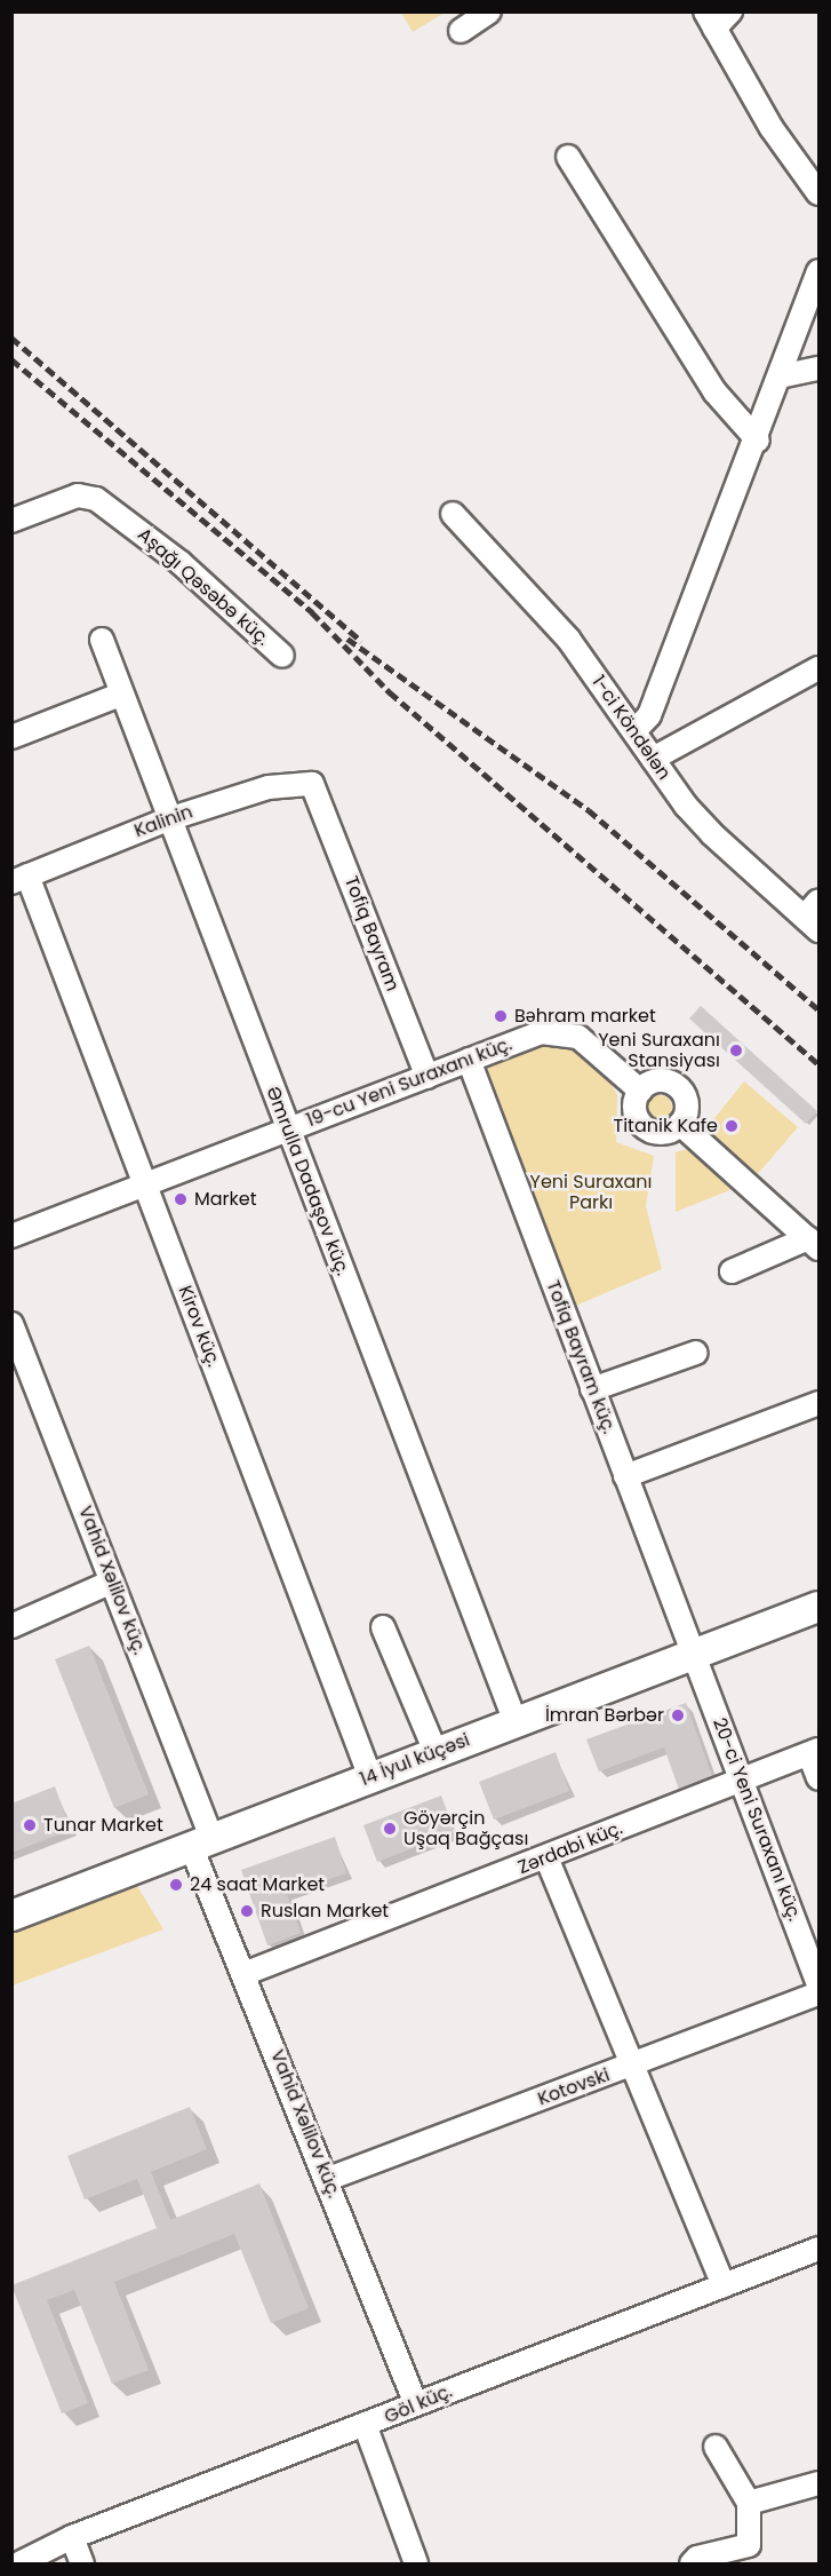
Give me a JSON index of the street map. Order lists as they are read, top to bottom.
{
  "streets": {
    "street": [
      "Aşağı Qəsəbə küç.",
      "1-ci Köndələn",
      "Kalinin",
      "Tofiq Bayram",
      "19-cu Yeni Suraxanı küç.",
      "Əmrulla Dadaşov küç.",
      "Kirov küç.",
      "Tofiq Bayram küç.",
      "Vahid Xəlilov küç.",
      "14 İyul küçəsi",
      "20-ci Yeni Suraxanı küç.",
      "Zərdabi küç.",
      "Kotovski",
      "Göl küç."
    ]
  },
  "crossings": [
    ["Kalinin", "Tofiq Bayram"],
    ["Kalinin", "Əmrulla Dadaşov küç."],
    ["Kalinin", "Kirov küç."],
    ["Tofiq Bayram", "19-cu Yeni Suraxanı küç."],
    ["19-cu Yeni Suraxanı küç.", "Əmrulla Dadaşov küç."],
    ["19-cu Yeni Suraxanı küç.", "Kirov küç."],
    ["19-cu Yeni Suraxanı küç.", "Tofiq Bayram küç."],
    ["Əmrulla Dadaşov küç.", "14 İyul küçəsi"],
    ["Kirov küç.", "14 İyul küçəsi"],
    ["Tofiq Bayram küç.", "14 İyul küçəsi"],
    ["Tofiq Bayram küç.", "20-ci Yeni Suraxanı küç."],
    ["Vahid Xəlilov küç.", "14 İyul küçəsi"],
    ["Vahid Xəlilov küç.", "Zərdabi küç."],
    ["Vahid Xəlilov küç.", "Kotovski"],
    ["Vahid Xəlilov küç.", "Göl küç."],
    ["14 İyul küçəsi", "20-ci Yeni Suraxanı küç."],
    ["20-ci Yeni Suraxanı küç.", "Zərdabi küç."]
  ],
  "parks": ["Yeni Suraxanı Parkı"],
  "places": [
    "Bәhram market",
    "Yeni Suraxanı Stansiyası",
    "Titanik Kafe",
    "Market",
    "İmran Bərbər",
    "Tunar Market",
    "Göyərçin Uşaq Bağçası",
    "24 saat Market",
    "Ruslan Market"
  ]
}
